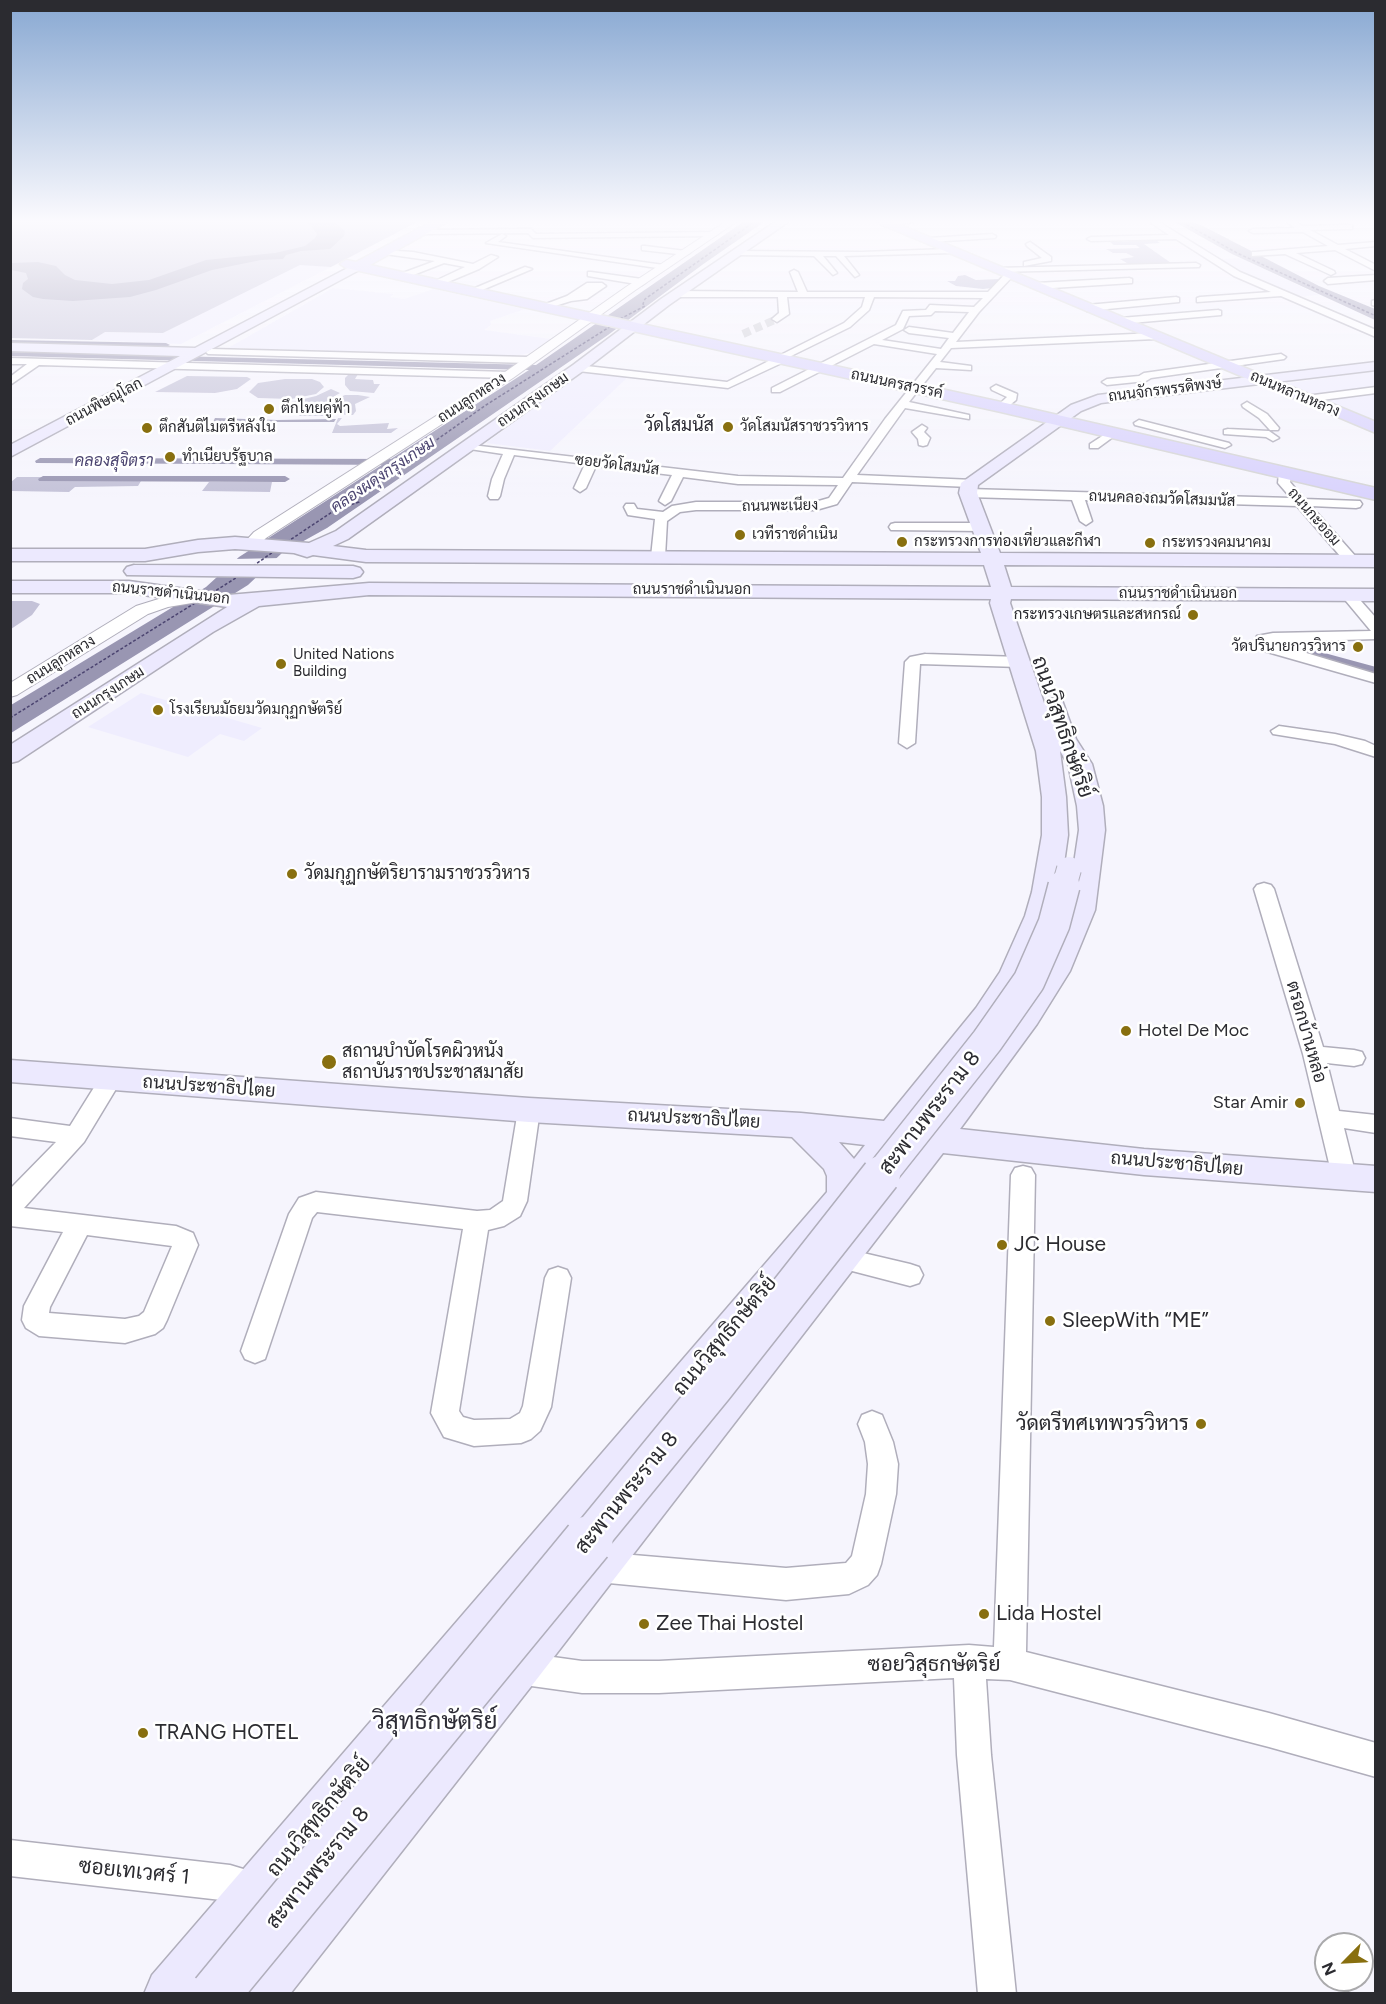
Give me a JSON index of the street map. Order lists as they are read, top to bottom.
{
  "streets": {
    "main road": [
      "ถนนนครสวรรค์",
      "ถนนจักรพรรดิพงษ์",
      "ถนนหลานหลวง",
      "ถนนกรุงเกษม",
      "ถนนพิษณุโลก",
      "ถนนราชดำเนินนอก",
      "ถนนวิสุทธิกษัตริย์",
      "ถนนประชาธิปไตย",
      "สะพานพระราม 8"
    ],
    "street": [
      "ถนนลูกหลวง",
      "ซอยวัดโสมนัส",
      "ถนนคลองถมวัดโสมมนัส",
      "ถนนพะเนียง",
      "ถนนกะออม",
      "ตรอกบ้านหล่อ",
      "ซอยวิสุธกษัตริย์",
      "ซอยเทเวศร์ 1"
    ]
  },
  "crossings": [
    ["ถนนนครสวรรค์", "ถนนจักรพรรดิพงษ์"],
    ["ถนนนครสวรรค์", "ถนนลูกหลวง"],
    ["ถนนนครสวรรค์", "ถนนกรุงเกษม"],
    ["ถนนนครสวรรค์", "ถนนพะเนียง"],
    ["ถนนนครสวรรค์", "ถนนกะออม"],
    ["ถนนจักรพรรดิพงษ์", "ถนนหลานหลวง"],
    ["ถนนจักรพรรดิพงษ์", "ซอยวัดโสมนัส"],
    ["ถนนจักรพรรดิพงษ์", "ถนนคลองถมวัดโสมมนัส"],
    ["ถนนลูกหลวง", "ถนนราชดำเนินนอก"],
    ["ถนนกรุงเกษม", "ซอยวัดโสมนัส"],
    ["ถนนกรุงเกษม", "ถนนราชดำเนินนอก"],
    ["ซอยวัดโสมนัส", "ถนนคลองถมวัดโสมมนัส"],
    ["ซอยวัดโสมนัส", "ถนนพะเนียง"],
    ["ถนนคลองถมวัดโสมมนัส", "ถนนกะออม"],
    ["ถนนกะออม", "ถนนราชดำเนินนอก"],
    ["ถนนราชดำเนินนอก", "ถนนวิสุทธิกษัตริย์"],
    ["ถนนวิสุทธิกษัตริย์", "ถนนประชาธิปไตย"],
    ["ถนนวิสุทธิกษัตริย์", "สะพานพระราม 8"],
    ["ถนนวิสุทธิกษัตริย์", "ซอยวิสุธกษัตริย์"],
    ["ถนนวิสุทธิกษัตริย์", "ซอยเทเวศร์ 1"],
    ["ตรอกบ้านหล่อ", "ถนนประชาธิปไตย"]
  ],
  "districts": ["วัดโสมนัส", "วิสุทธิกษัตริย์"],
  "water": ["คลองสุจิตรา", "คลองผดุงกรุงเกษม"],
  "places": [
    "ตึกไทยคู่ฟ้า",
    "วัดโสมนัสราชวรวิหาร",
    "ตึกสันติไมตรีหลังใน",
    "ทำเนียบรัฐบาล",
    "เวทีราชดำเนิน",
    "กระทรวงการท่องเที่ยวและกีฬา",
    "กระทรวงคมนาคม",
    "กระทรวงเกษตรและสหกรณ์",
    "วัดปรินายกวรวิหาร",
    "United Nations Building",
    "โรงเรียนมัธยมวัดมกุฏกษัตริย์",
    "วัดมกุฏกษัตริยารามราชวรวิหาร",
    "Hotel De Moc",
    "สถานบำบัดโรคผิวหนัง สถาบันราชประชาสมาสัย",
    "Star Amir",
    "JC House",
    "SleepWith “ME”",
    "วัดตรีทศเทพวรวิหาร",
    "Lida Hostel",
    "Zee Thai Hostel",
    "TRANG HOTEL"
  ],
  "north": "bottom left"
}
